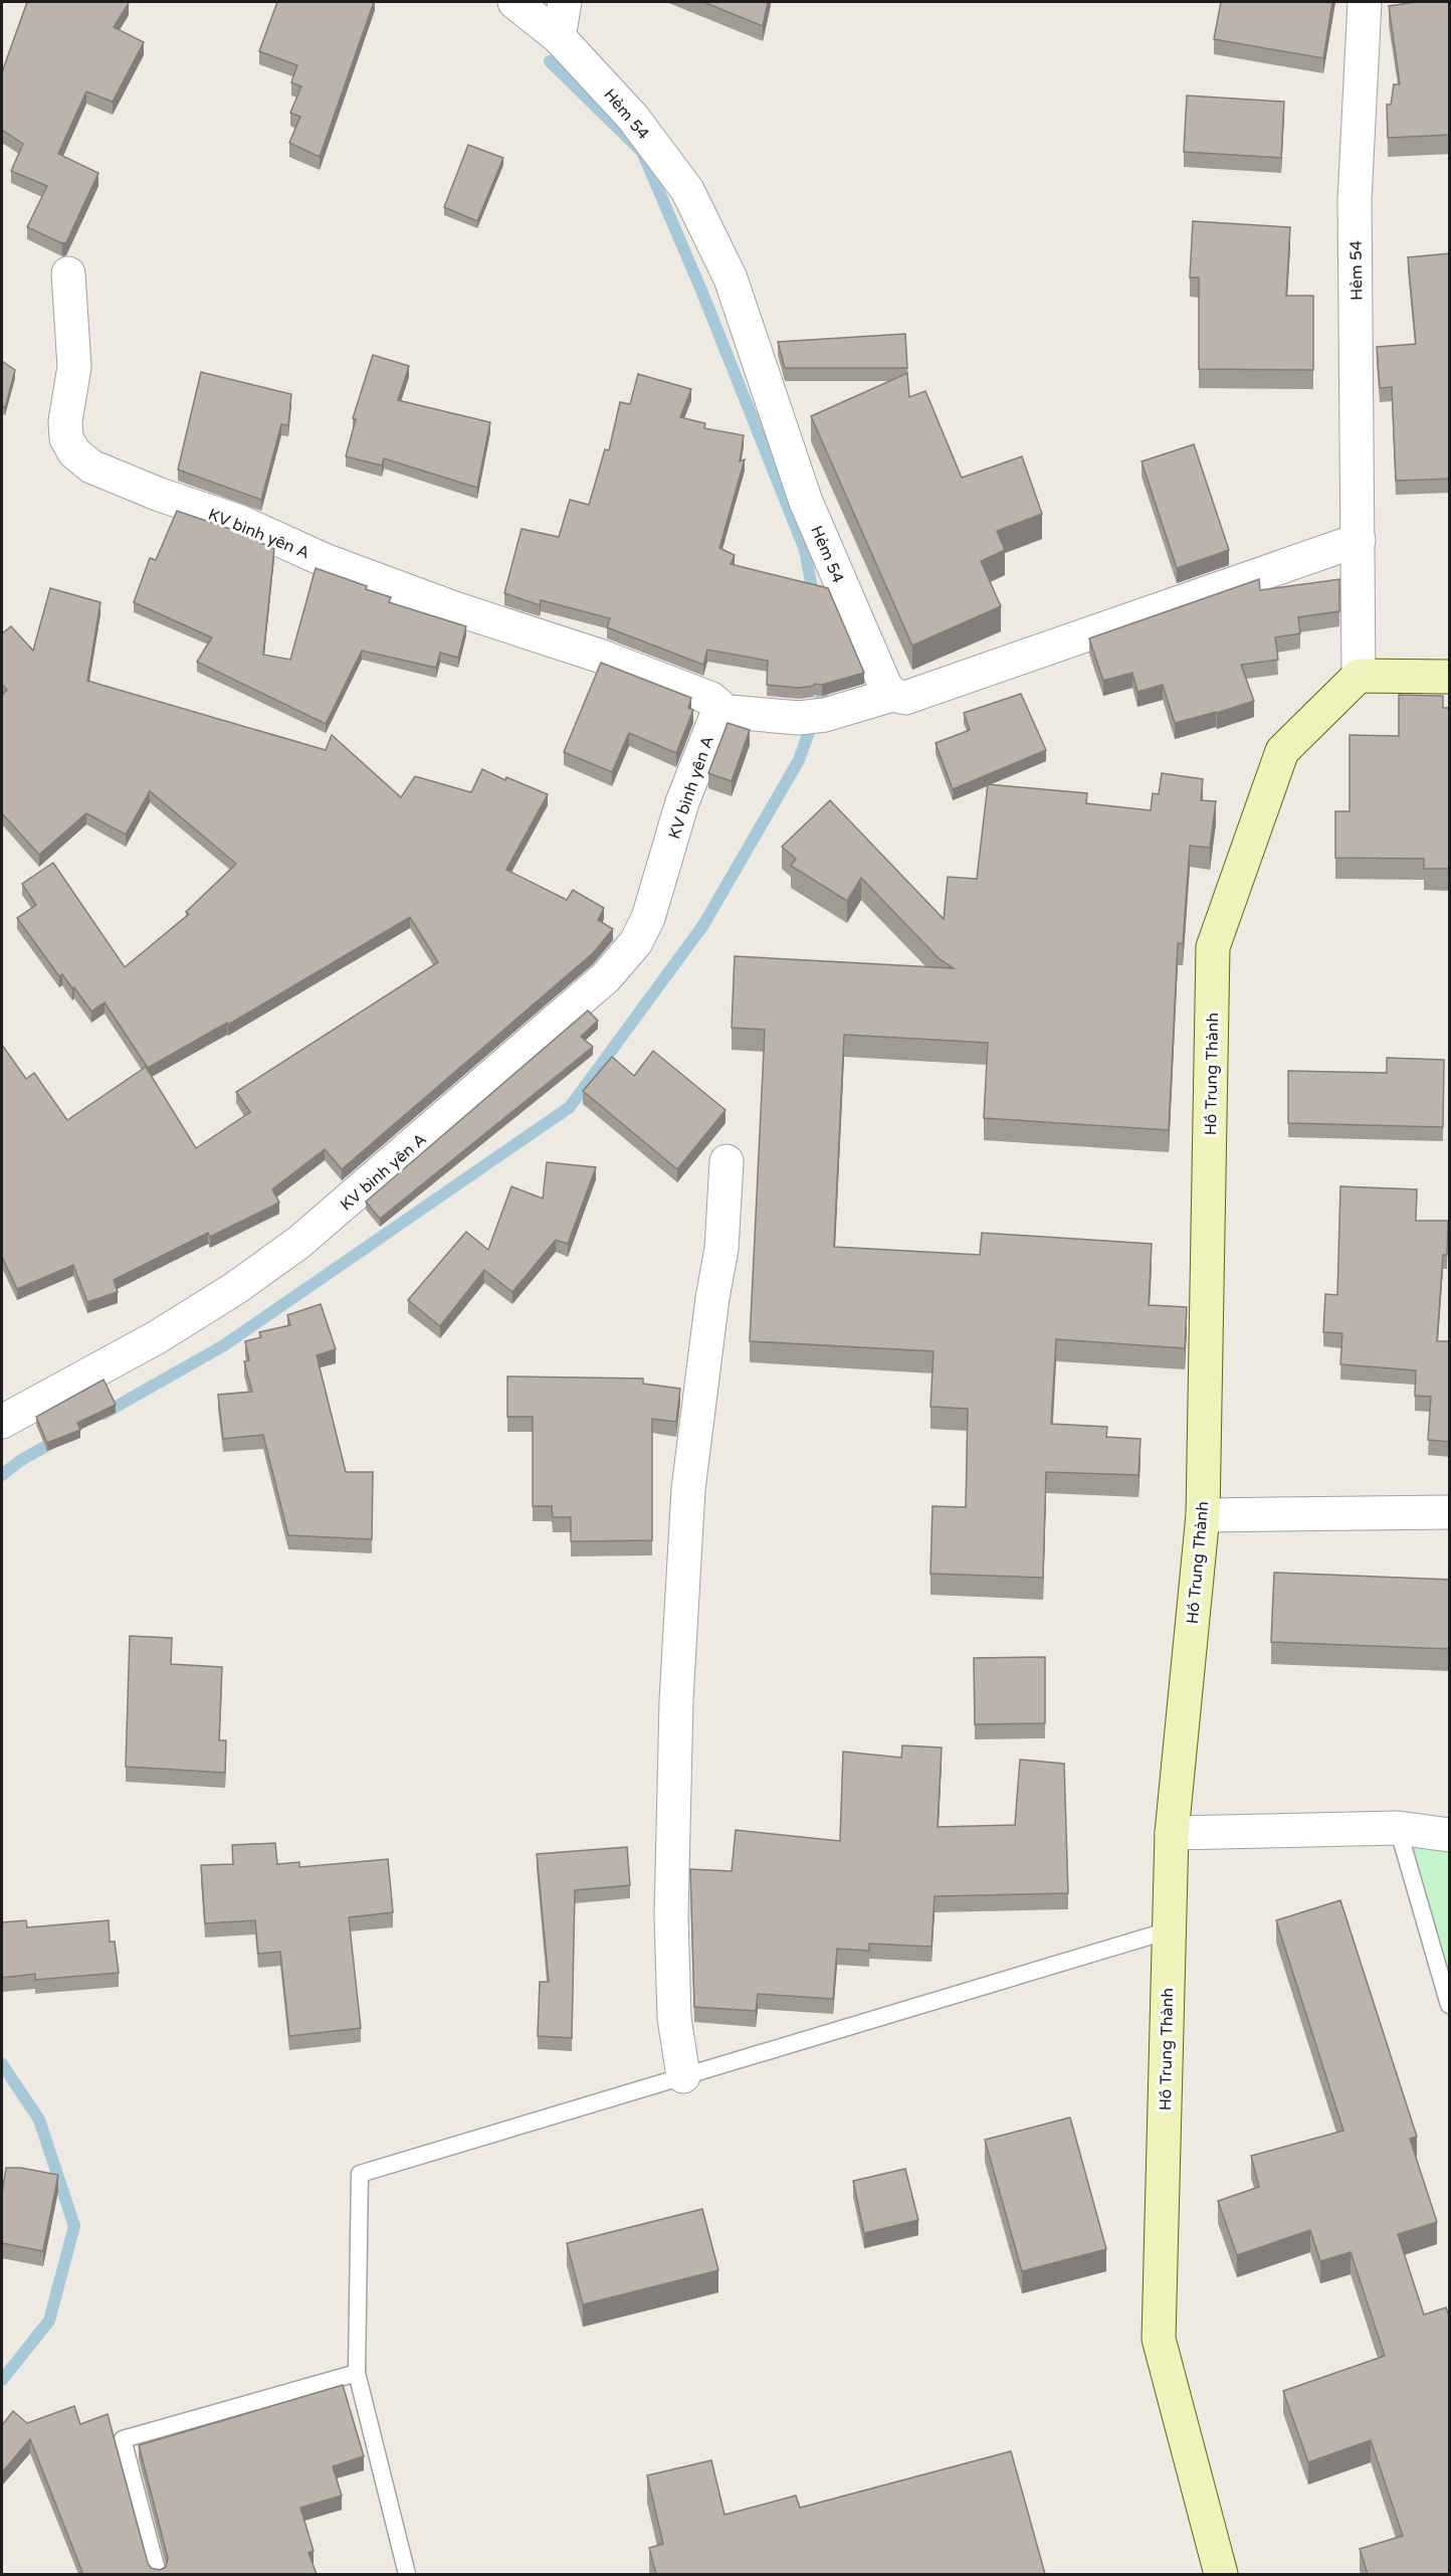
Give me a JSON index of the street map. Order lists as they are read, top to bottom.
{
  "streets": {
    "street": ["Hẻm 54", "KV bình yên A", "Hồ Trung Thành"]
  },
  "crossings": [
    ["Hẻm 54", "Hồ Trung Thành"]
  ]
}
